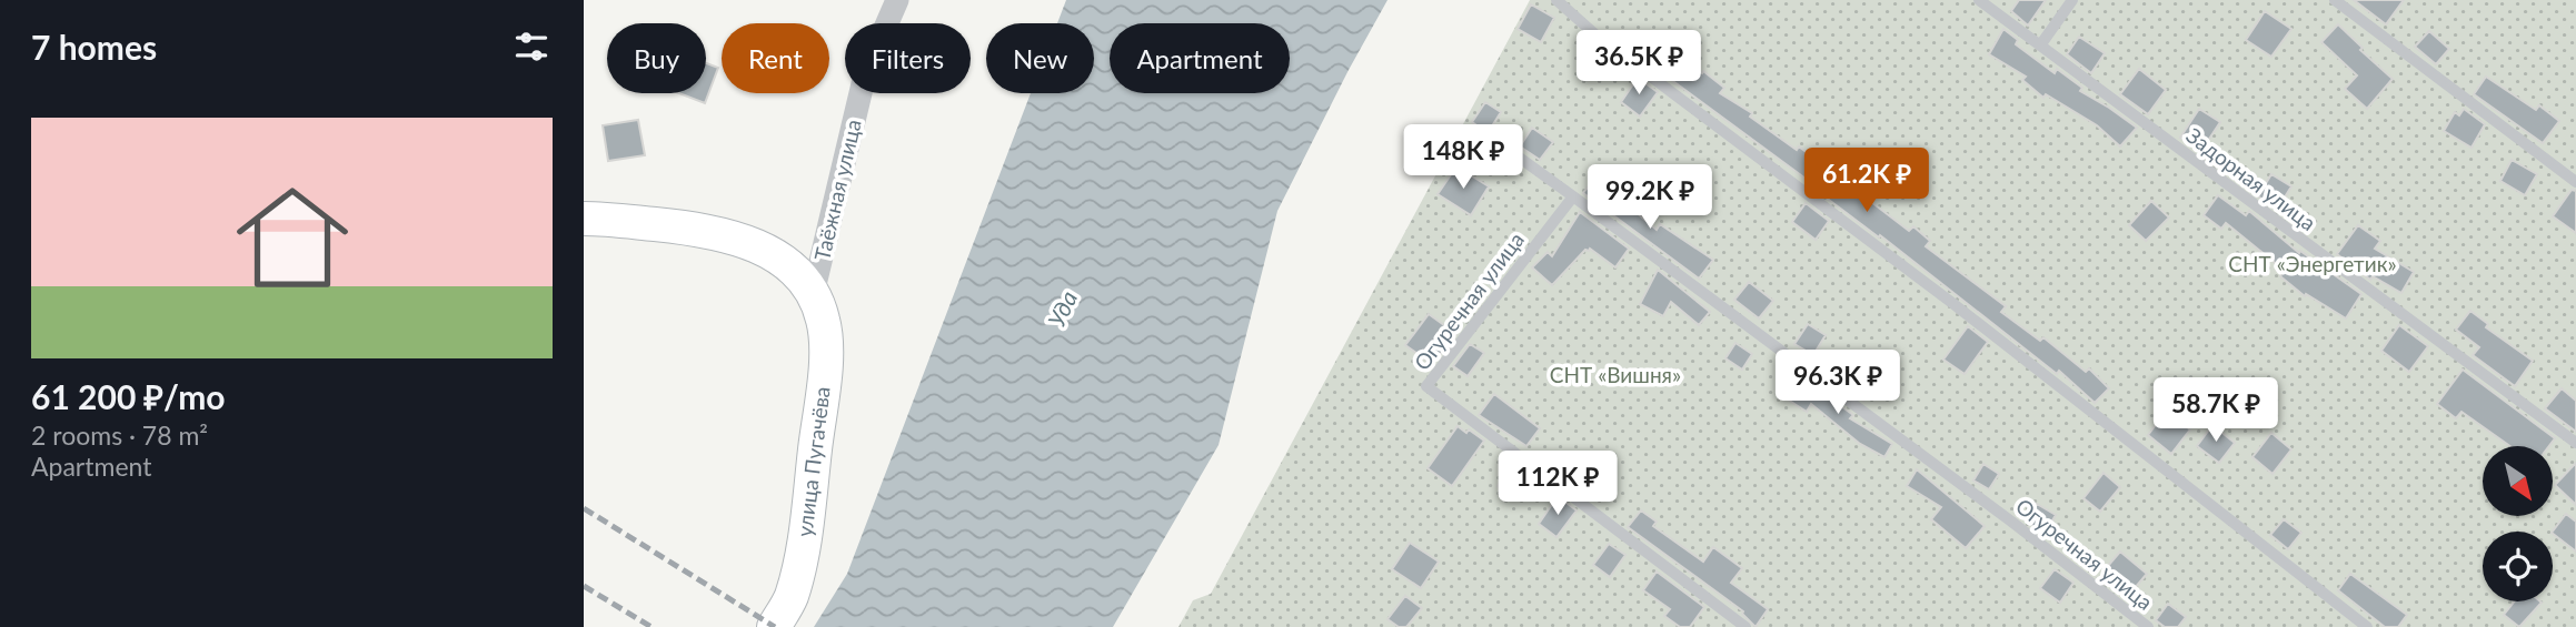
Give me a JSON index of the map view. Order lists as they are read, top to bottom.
{
  "streets": {
    "street": ["Таёжная улица", "улица Пугачёва"],
    "lane": ["Задорная улица", "Огуречная улица"]
  },
  "crossings": [
    ["Таёжная улица", "улица Пугачёва"]
  ],
  "water": ["Уда"],
  "parks": ["СНТ «Энергетик»", "СНТ «Вишня»"],
  "north": "bottom right",
  "page": {
    "heading": "7 homes",
    "chip": [
      "Buy",
      "Rent",
      "Filters",
      "New",
      "Apartment"
    ],
    "price": [
      "36.5K ₽",
      "148K ₽",
      "61.2K ₽",
      "99.2K ₽",
      "96.3K ₽",
      "58.7K ₽",
      "112K ₽"
    ],
    "list": [
      {
        "name": "61 200 ₽/mo",
        "note": "2 rooms · 78 m² · Apartment"
      }
    ]
  }
}
